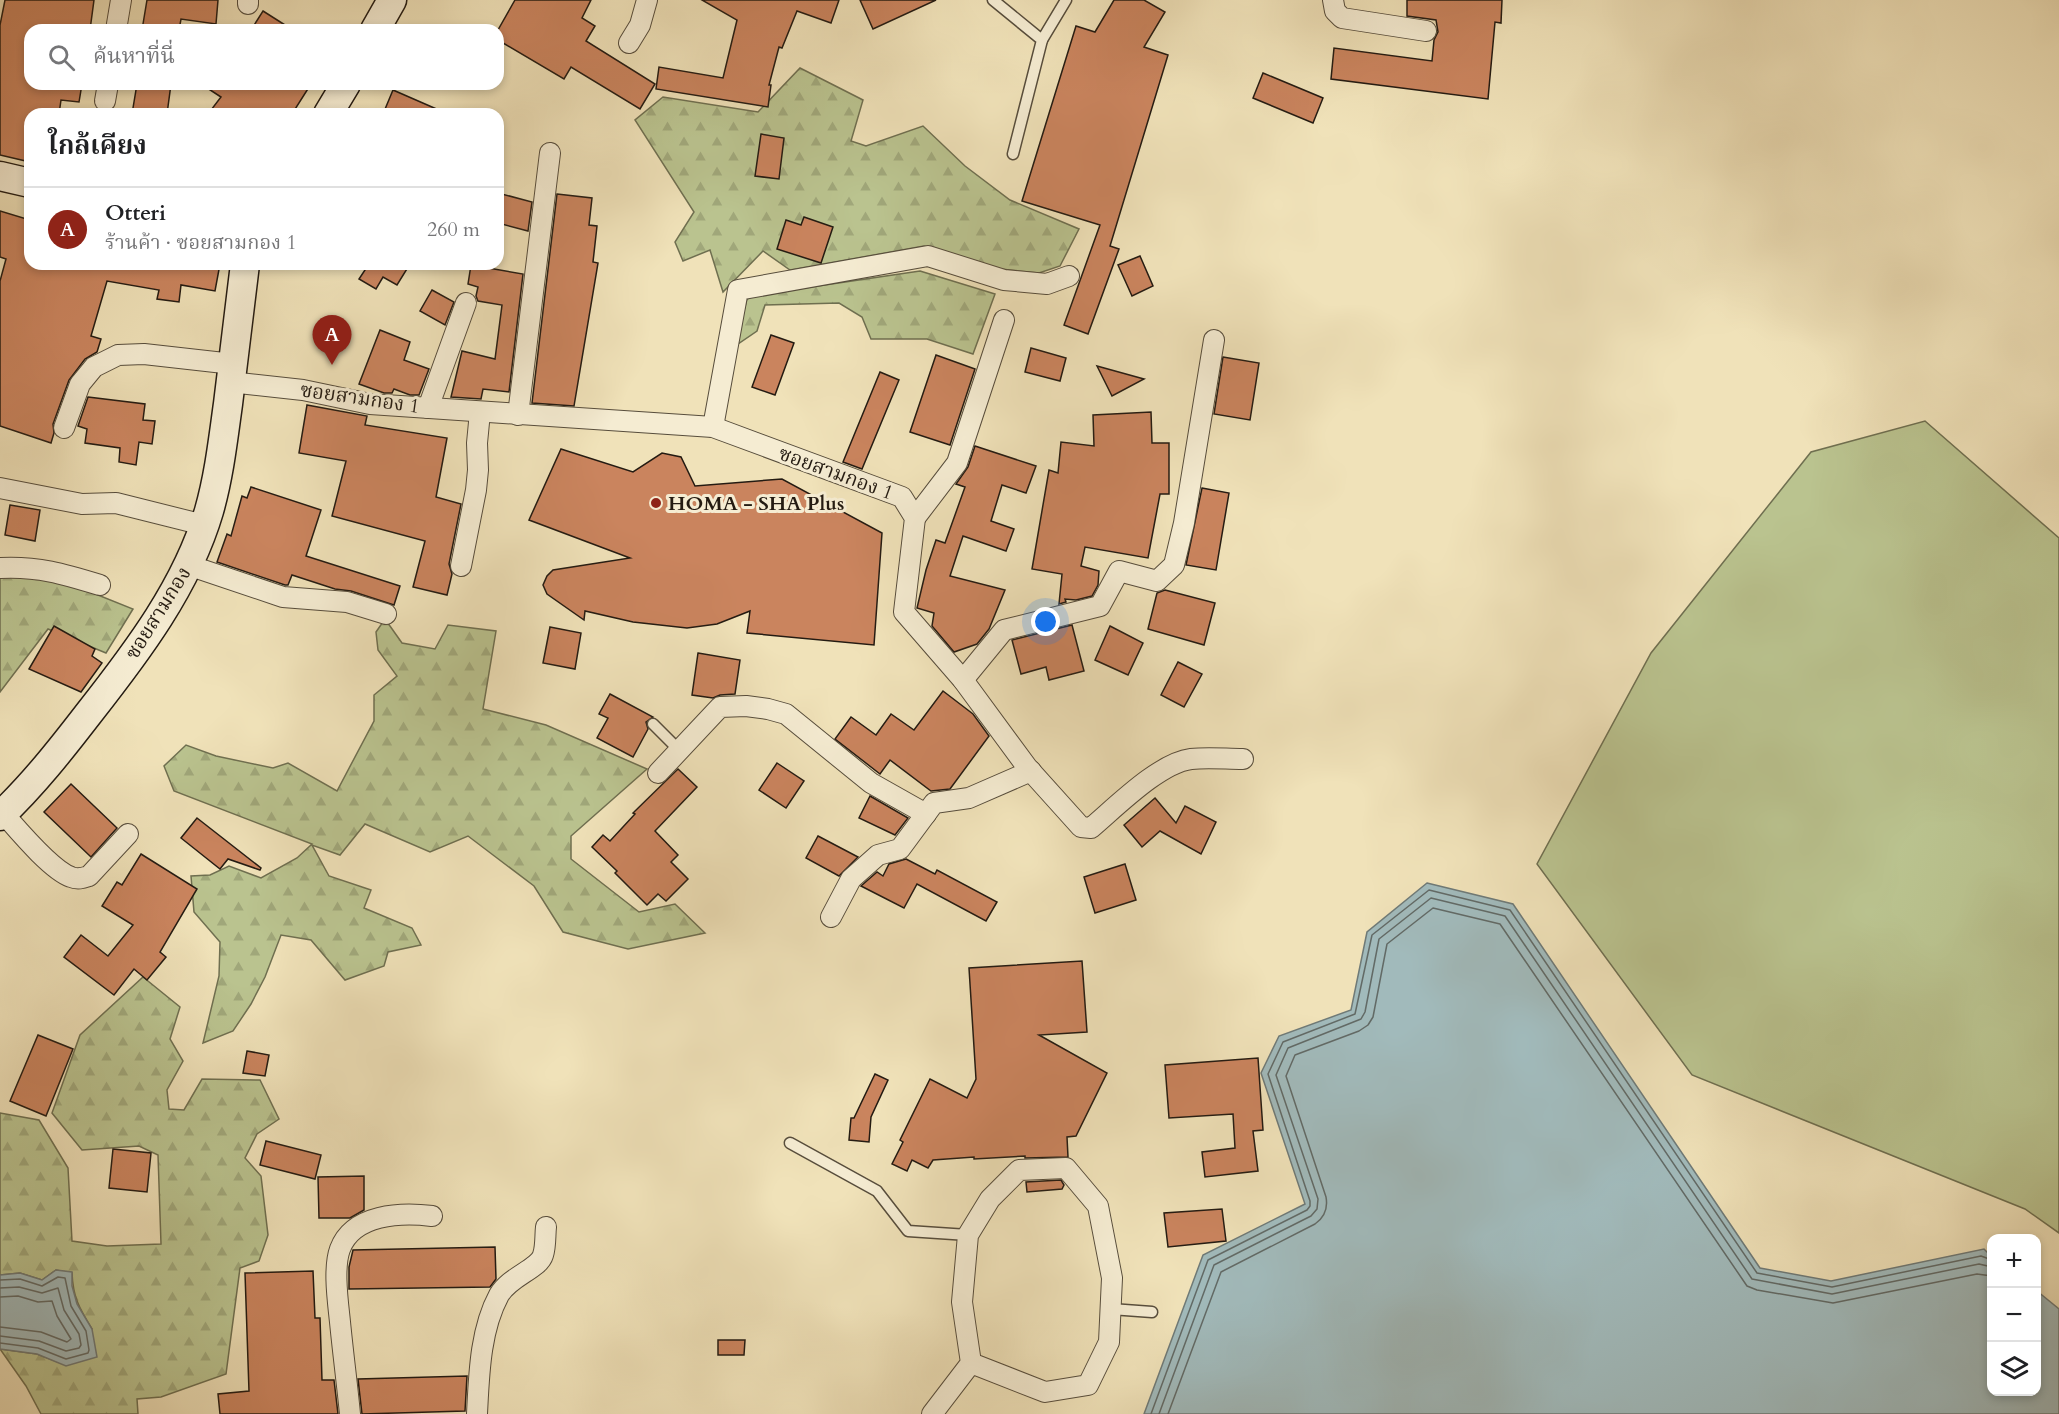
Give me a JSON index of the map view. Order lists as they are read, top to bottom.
{
  "streets": {
    "street": ["ซอยสามกอง 1", "ซอยสามกอง"]
  },
  "crossings": [
    ["ซอยสามกอง 1", "ซอยสามกอง"]
  ],
  "places": ["HOMA - SHA Plus"],
  "page": {
    "search": "ค้นหาที่นี่",
    "heading": "ใกล้เคียง",
    "list": [
      {
        "mark": "A",
        "name": "Otteri",
        "note": "ร้านค้า · ซอยสามกอง 1",
        "value": "260 m"
      }
    ],
    "pins": "A",
    "map_buttons": ["+", "−"]
  }
}
